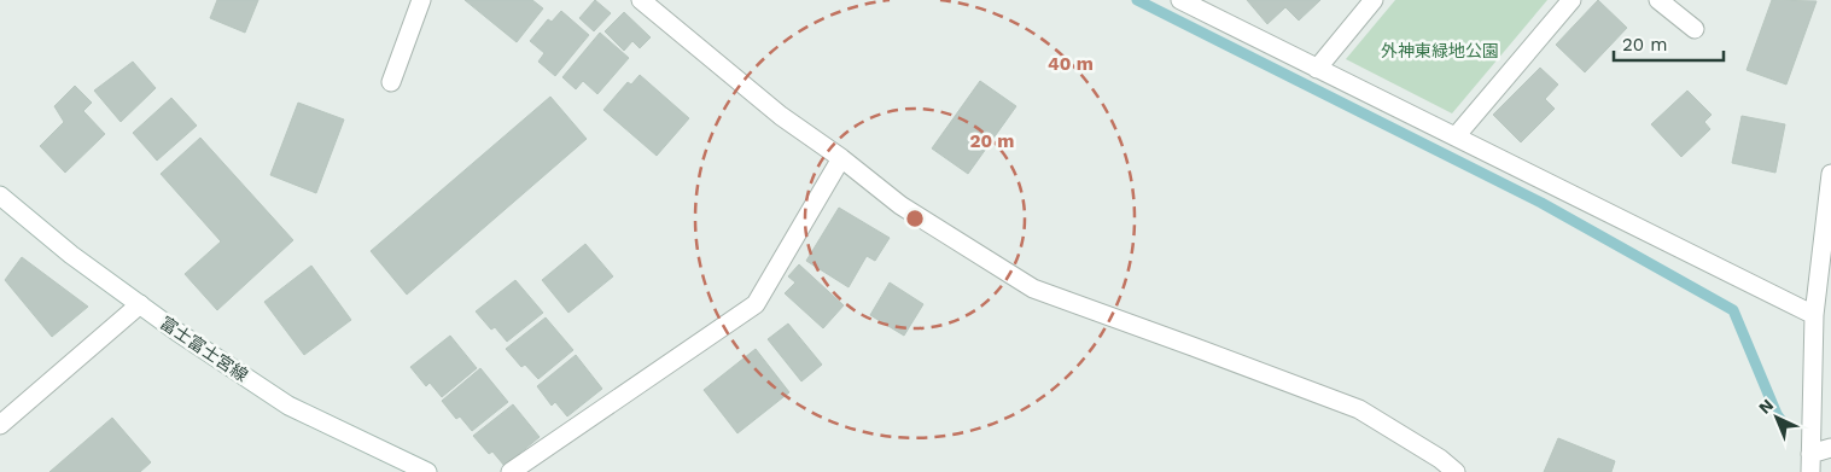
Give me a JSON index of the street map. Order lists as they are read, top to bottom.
{
  "streets": {
    "street": ["富士富士宮線"]
  },
  "parks": ["外神東緑地公園"],
  "scale_bar": "20 m",
  "north": "top left",
  "rings": ["40 m", "20 m"]
}
